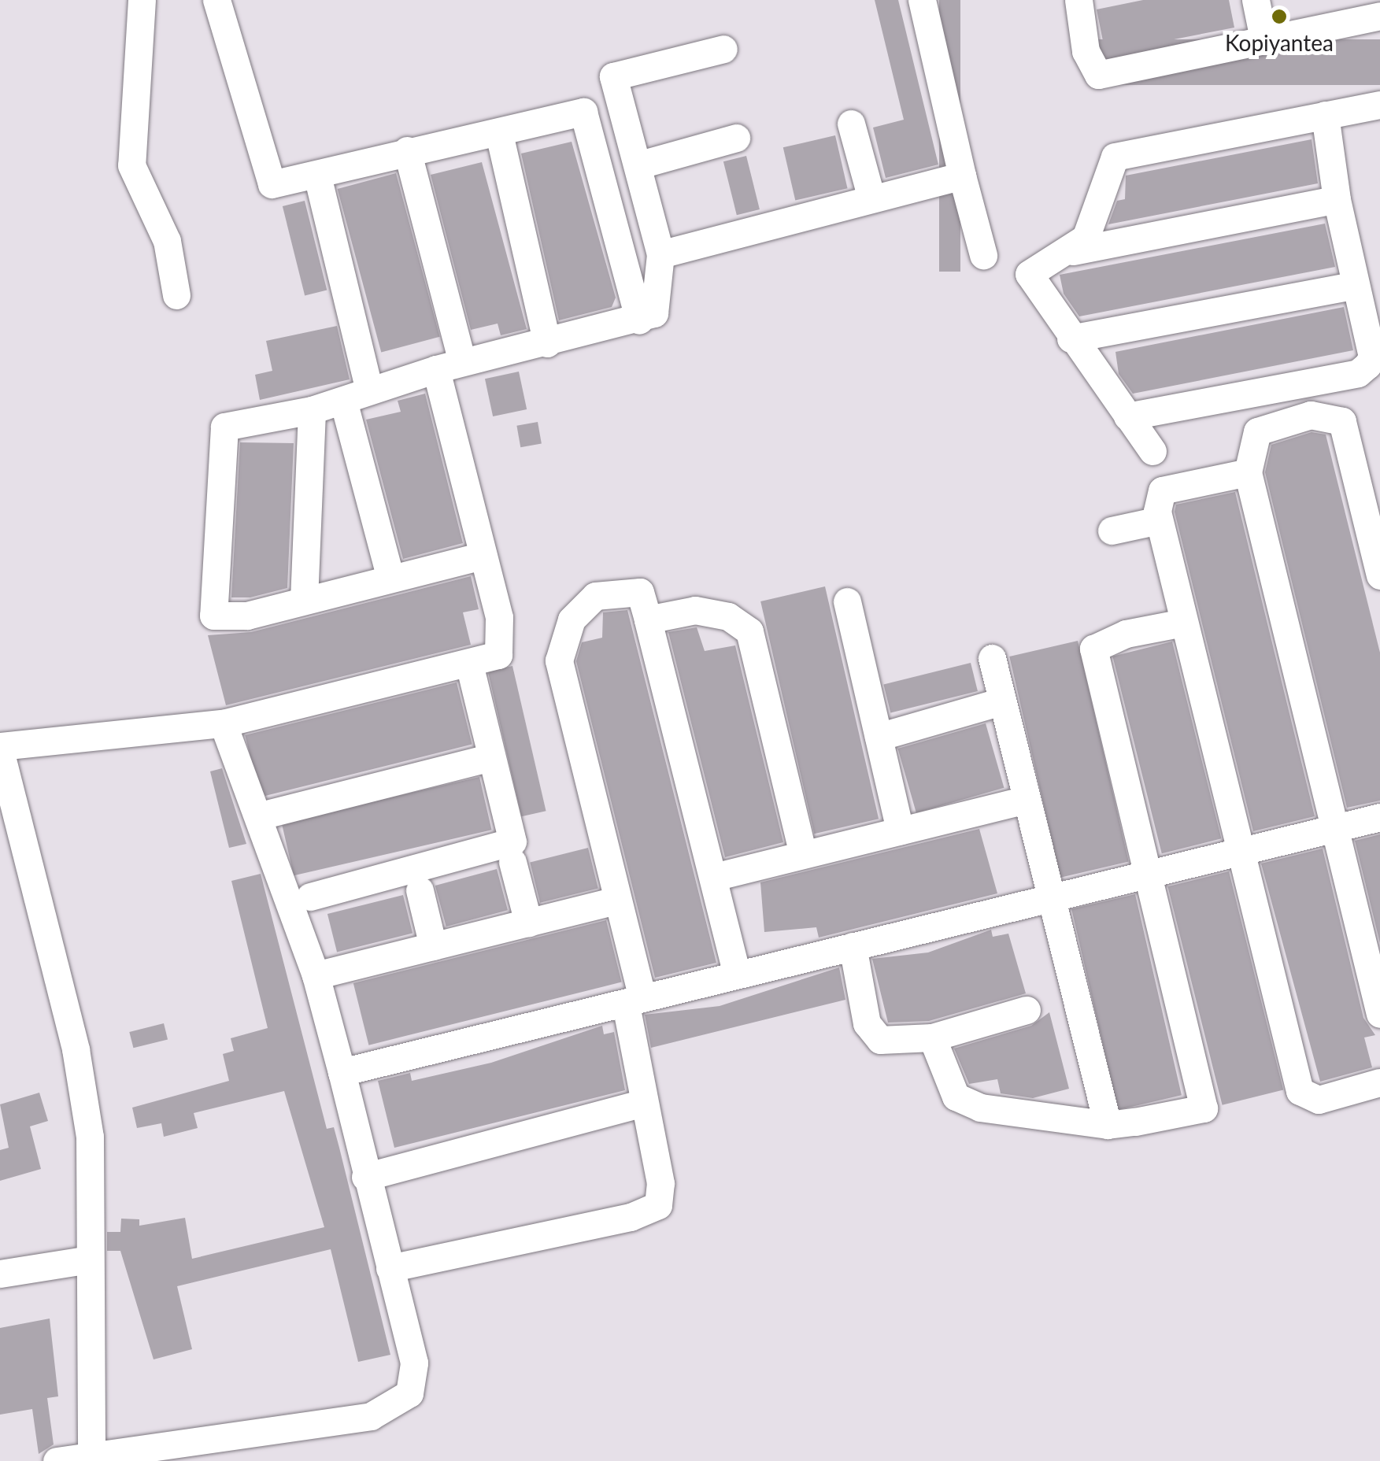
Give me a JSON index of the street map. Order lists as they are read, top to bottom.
{
  "places": ["Kopiyantea"]
}
